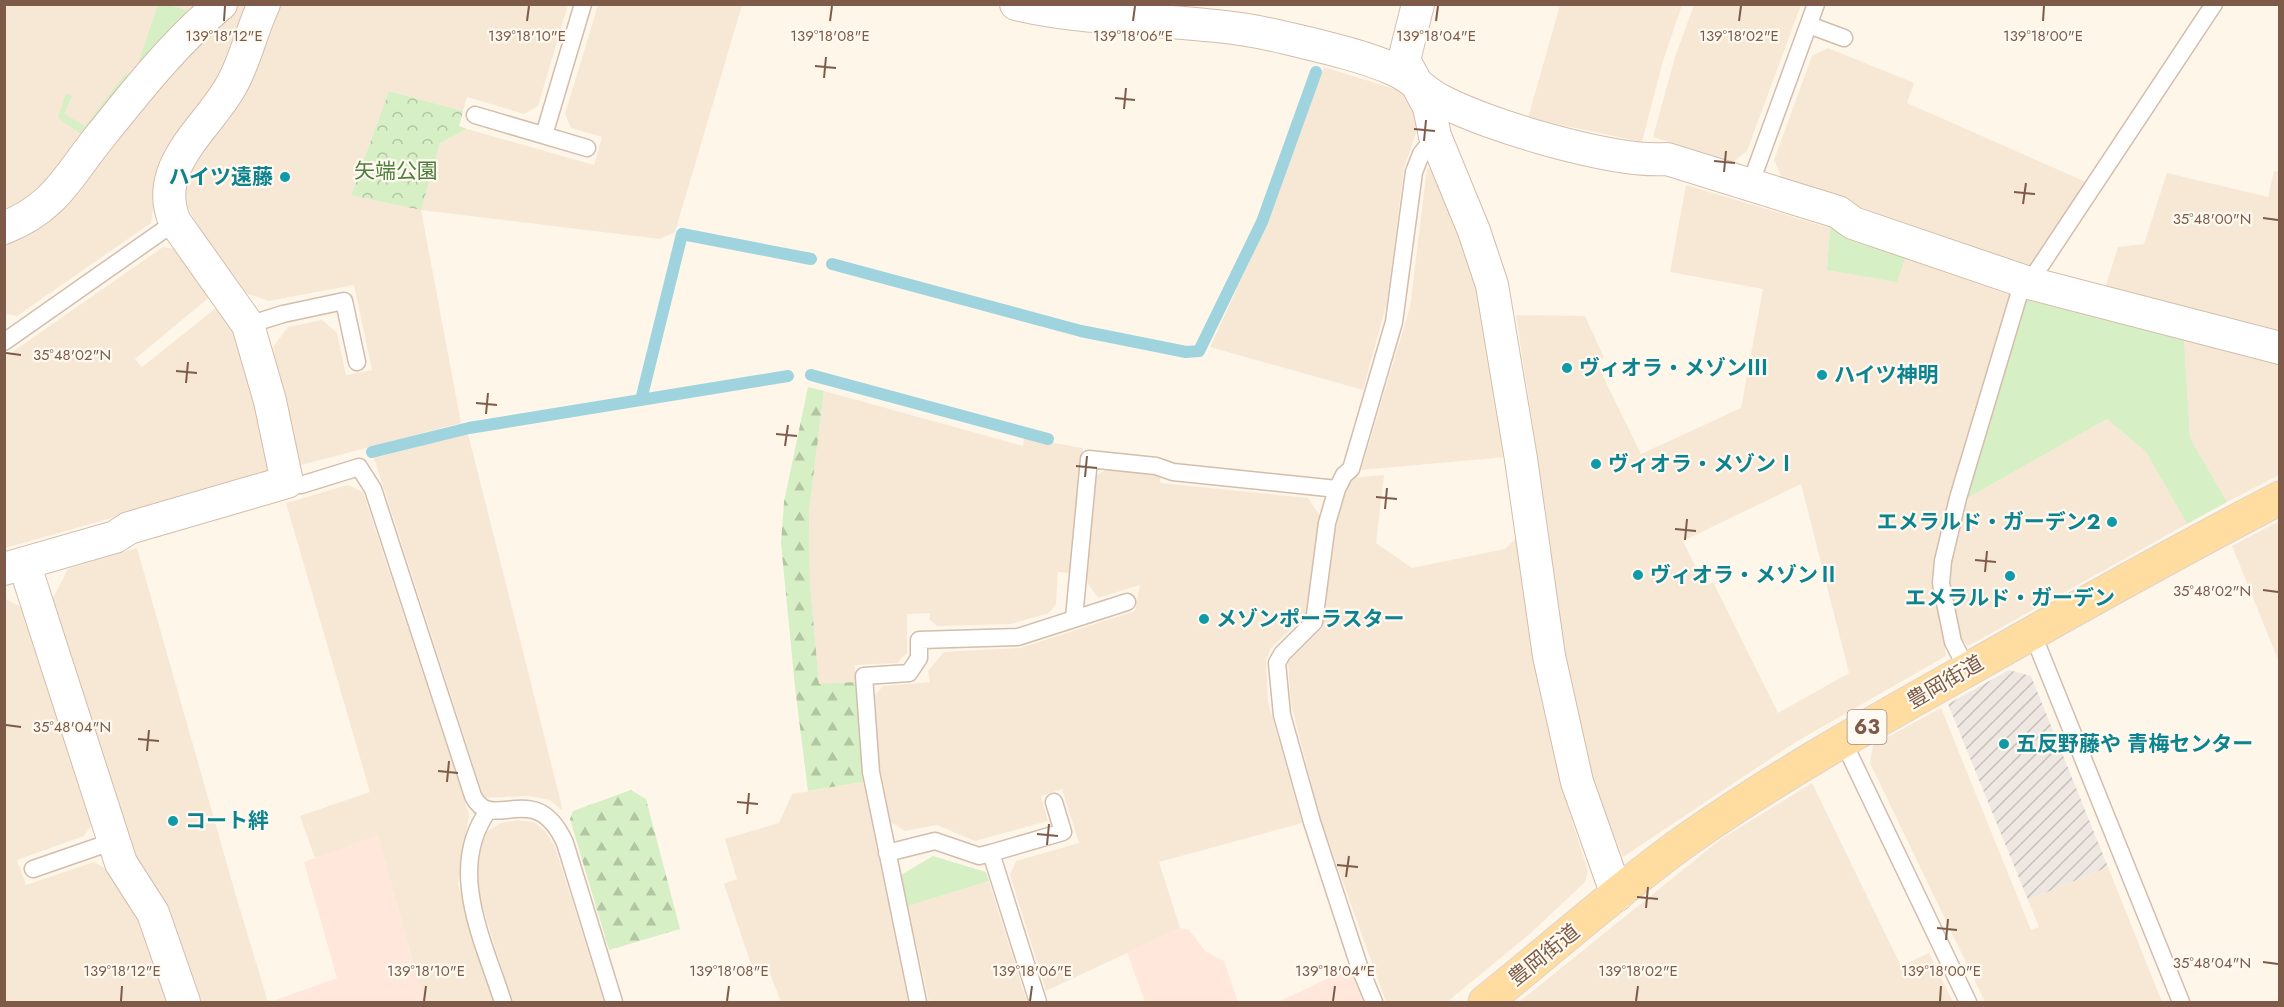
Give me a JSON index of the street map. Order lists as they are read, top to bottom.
{
  "streets": {
    "main road": ["豊岡街道", "63"]
  },
  "parks": ["矢端公園"],
  "places": [
    "ハイツ遠藤",
    "ヴィオラ・メゾンⅢ",
    "ハイツ神明",
    "ヴィオラ・メゾンⅠ",
    "エメラルド・ガーデン２",
    "ヴィオラ・メゾンⅡ",
    "エメラルド・ガーデン",
    "メゾンポーラスター",
    "五反野藤や 青梅センター",
    "コート絆"
  ],
  "coordinates": [
    "139°18'12\"E",
    "139°18'10\"E",
    "139°18'08\"E",
    "139°18'06\"E",
    "139°18'04\"E",
    "139°18'02\"E",
    "139°18'00\"E",
    "35°48'00\"N",
    "35°48'02\"N",
    "35°48'04\"N"
  ]
}
